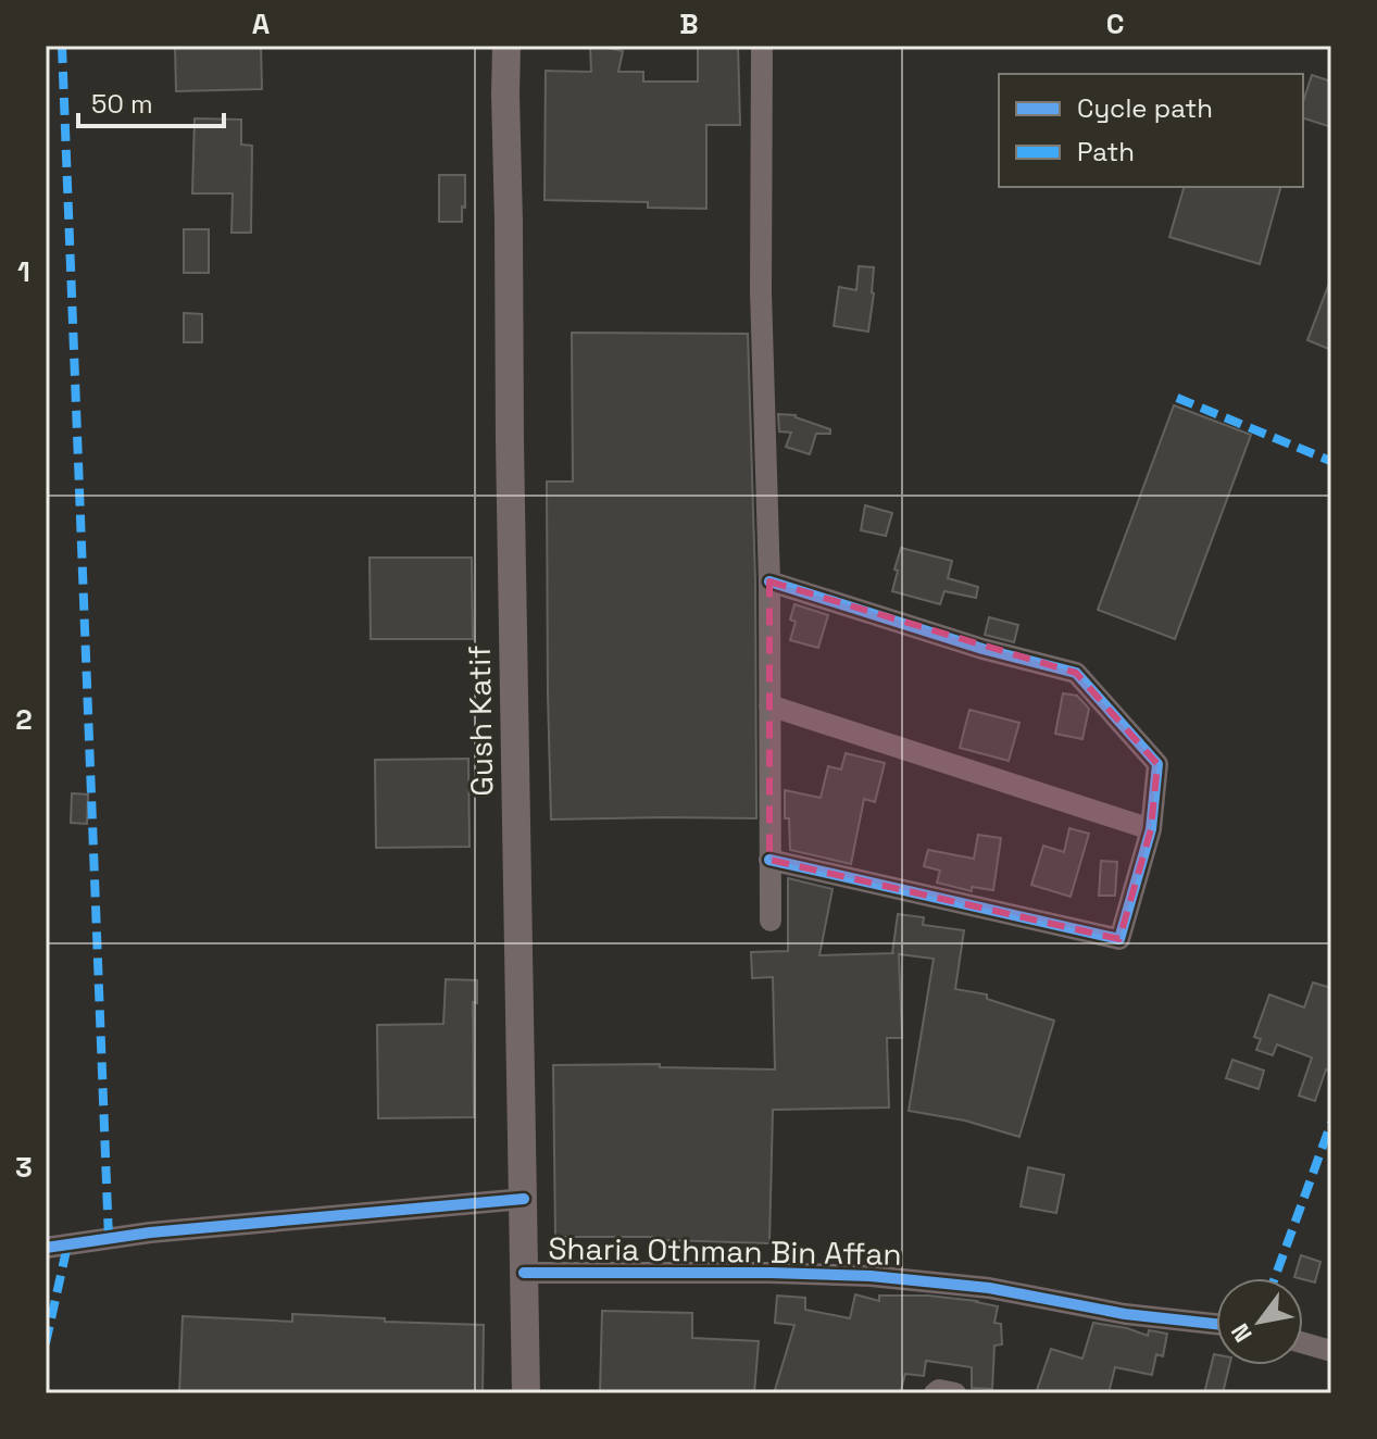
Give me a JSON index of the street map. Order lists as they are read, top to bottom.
{
  "streets": {
    "main road": ["Gush Katif"],
    "street": ["Sharia Othman Bin Affan"]
  },
  "crossings": [
    ["Gush Katif", "Sharia Othman Bin Affan"]
  ],
  "legend": ["Cycle path", "Path"],
  "scale_bar": "50 m",
  "north": "bottom left",
  "grid": {
    "columns": ["A", "B", "C"],
    "rows": ["1", "2", "3"]
  }
}
